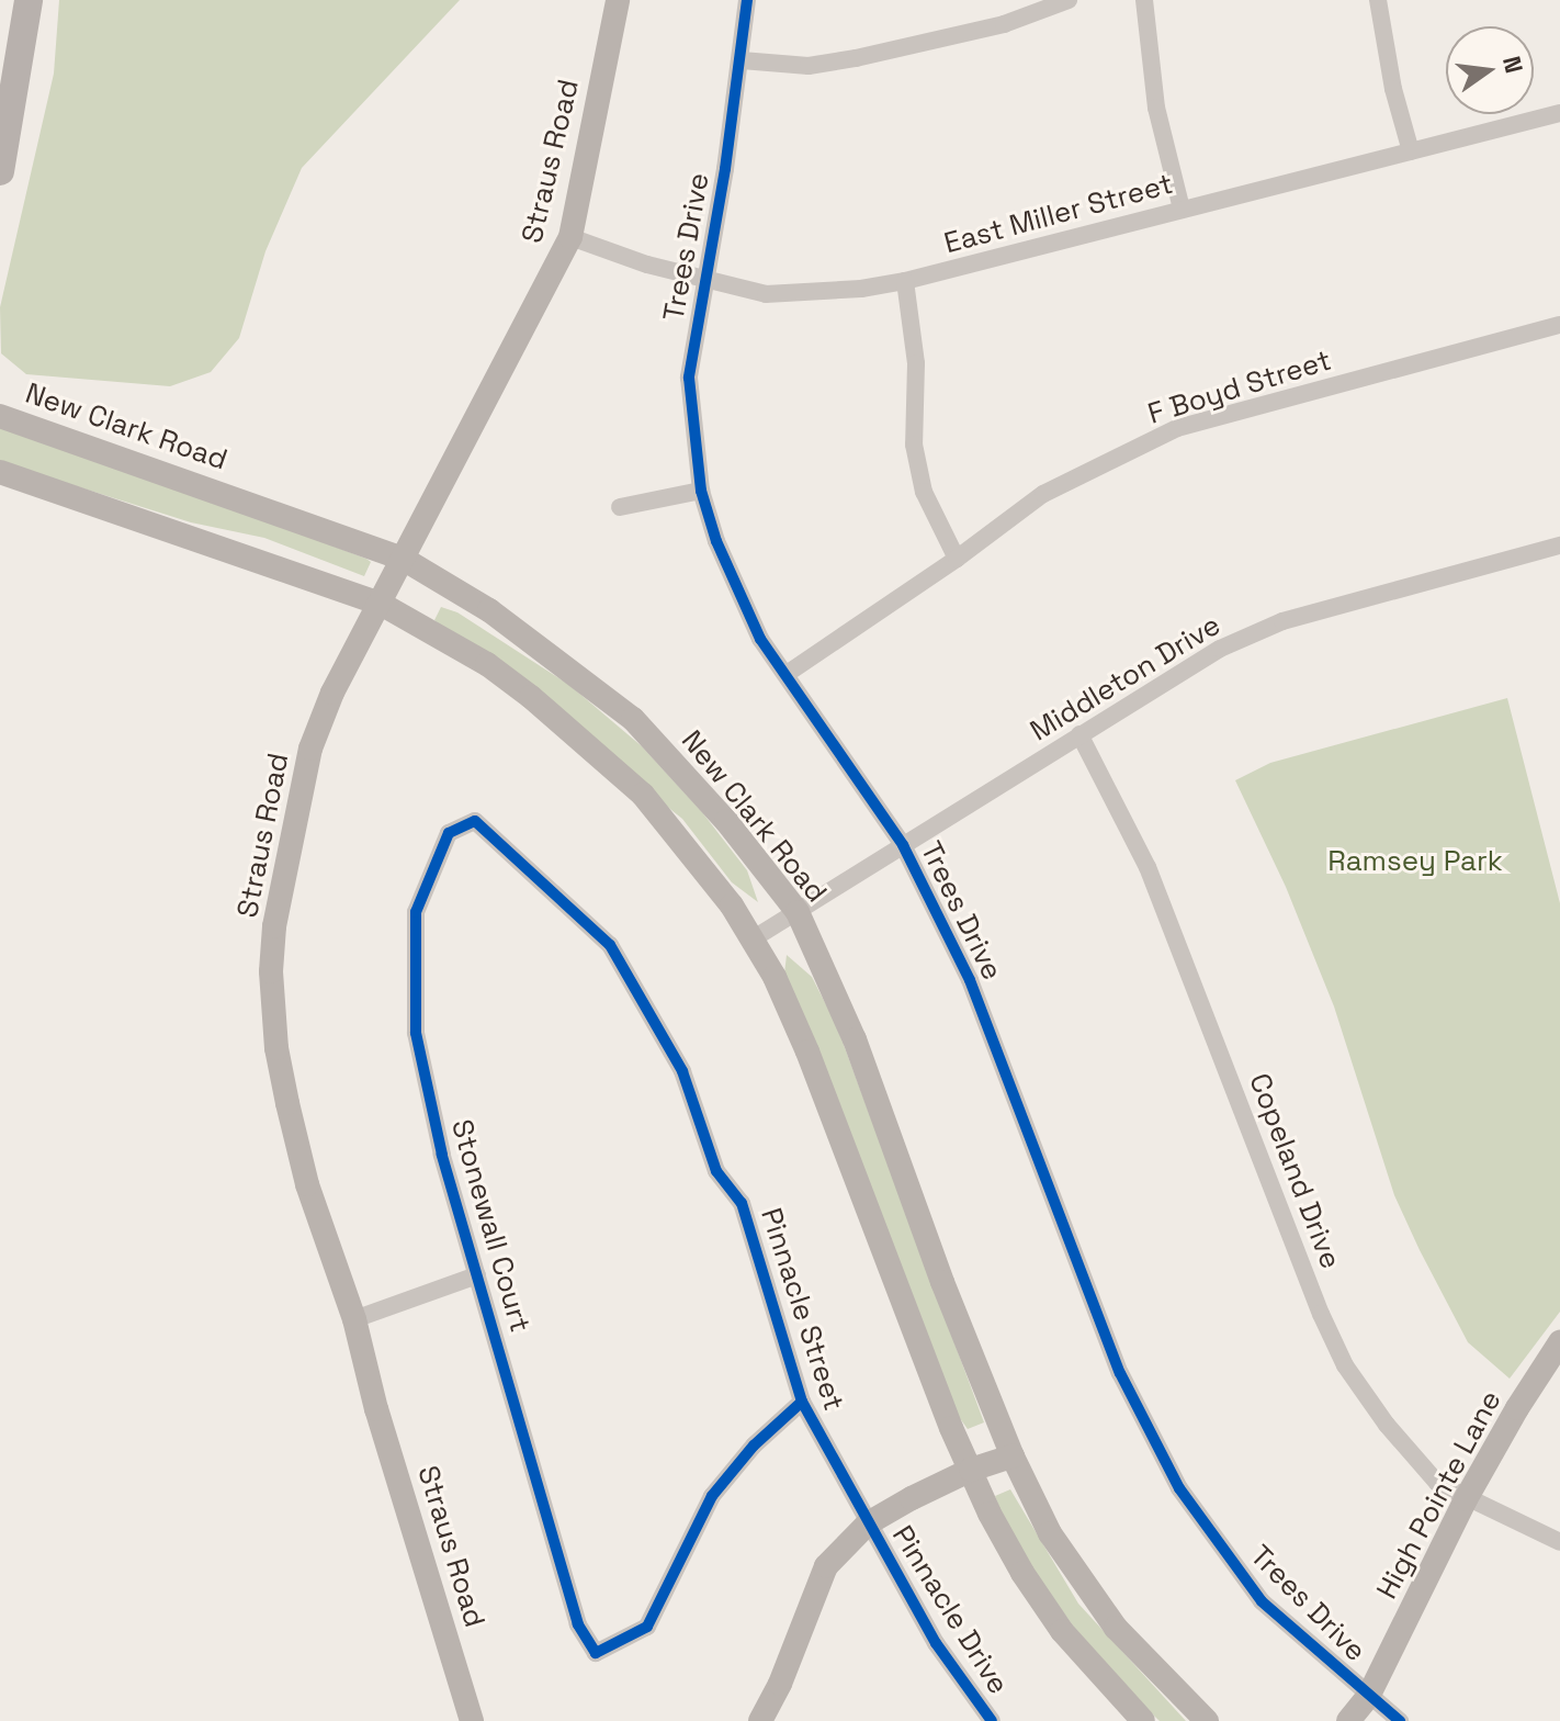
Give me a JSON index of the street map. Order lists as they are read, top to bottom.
{
  "streets": {
    "main road": ["Straus Road", "New Clark Road", "High Pointe Lane"],
    "street": [
      "East Miller Street",
      "Trees Drive",
      "F Boyd Street",
      "Middleton Drive",
      "Copeland Drive",
      "Stonewall Court",
      "Pinnacle Street",
      "Pinnacle Drive"
    ]
  },
  "crossings": [
    ["Straus Road", "East Miller Street"],
    ["Straus Road", "New Clark Road"],
    ["East Miller Street", "Trees Drive"],
    ["Trees Drive", "F Boyd Street"],
    ["Trees Drive", "Middleton Drive"],
    ["Trees Drive", "High Pointe Lane"],
    ["New Clark Road", "Middleton Drive"],
    ["Middleton Drive", "Copeland Drive"],
    ["Copeland Drive", "High Pointe Lane"],
    ["Stonewall Court", "Pinnacle Street"],
    ["Pinnacle Street", "Pinnacle Drive"]
  ],
  "parks": ["Ramsey Park"],
  "north": "right"
}
